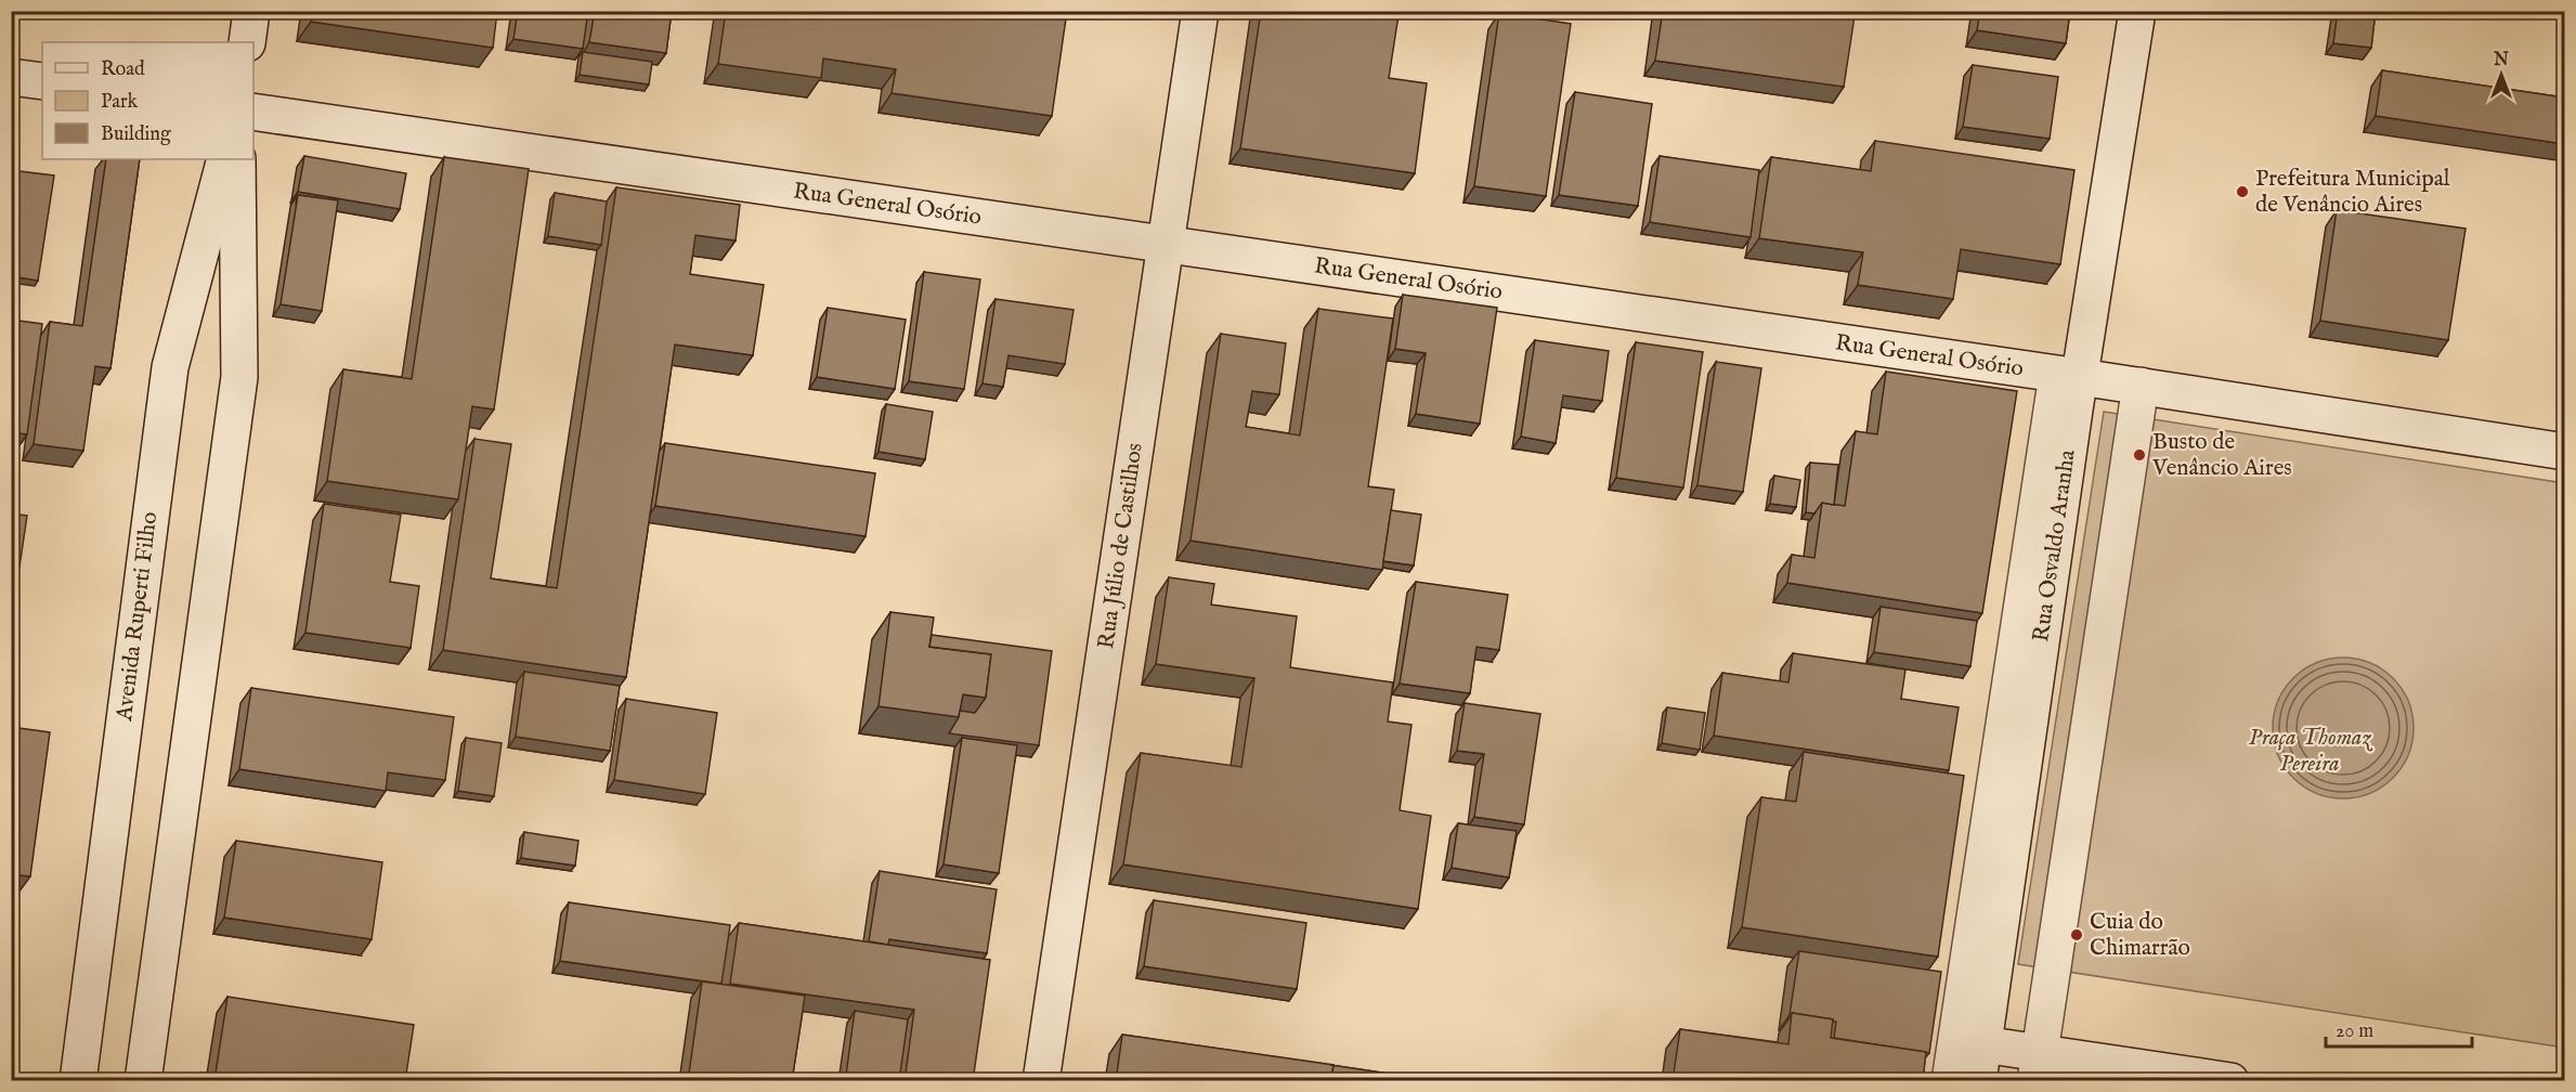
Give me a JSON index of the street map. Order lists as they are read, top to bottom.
{
  "streets": {
    "main road": [
      "Rua General Osório",
      "Rua Júlio de Castilhos",
      "Rua Osvaldo Aranha",
      "Avenida Ruperti Filho"
    ]
  },
  "crossings": [
    ["Rua General Osório", "Rua Júlio de Castilhos"],
    ["Rua General Osório", "Rua Osvaldo Aranha"]
  ],
  "parks": ["Praça Thomaz Pereira"],
  "places": ["Prefeitura Municipal de Venâncio Aires", "Busto de Venâncio Aires", "Cuia do Chimarrão"],
  "legend": ["Road", "Park", "Building"],
  "scale_bar": "20 m",
  "north": "top"
}
